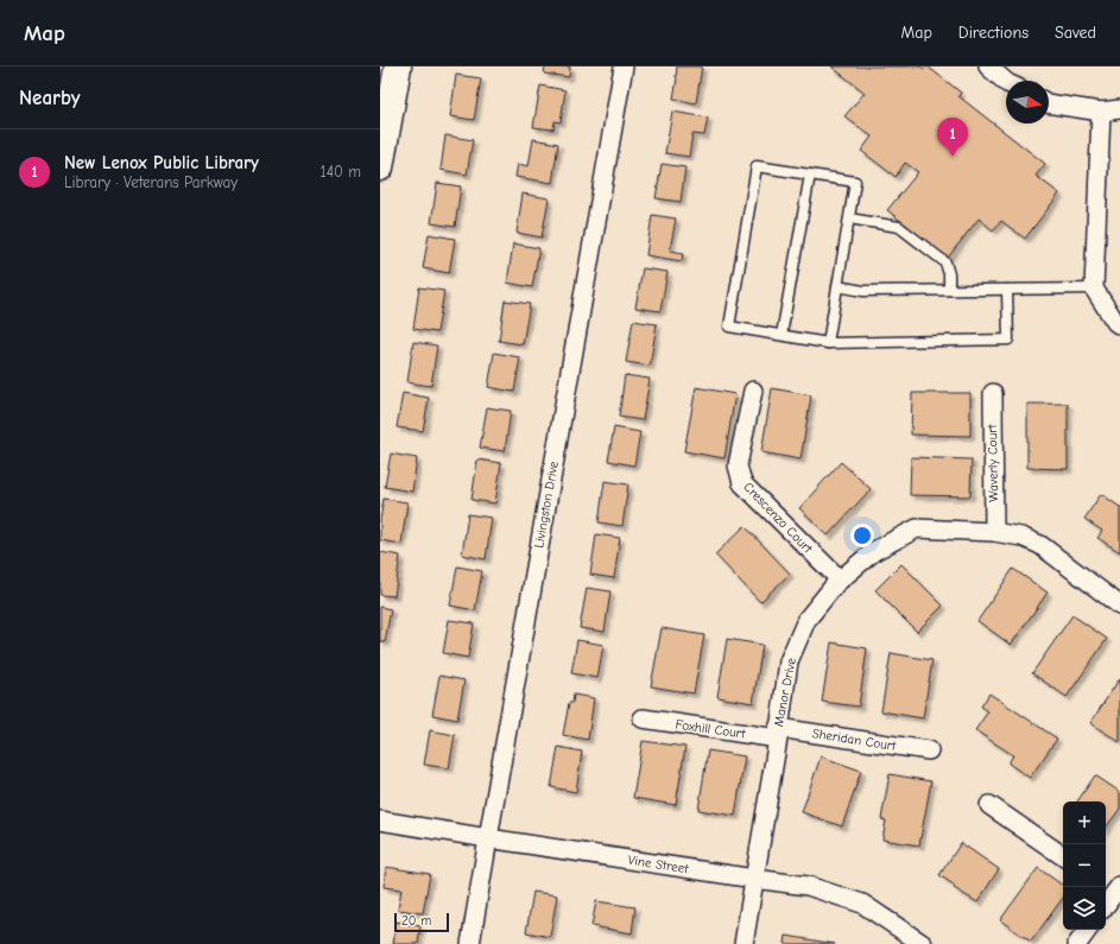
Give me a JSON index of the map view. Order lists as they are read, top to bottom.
{
  "streets": {
    "street": [
      "Waverly Court",
      "Livingston Drive",
      "Crescenzo Court",
      "Manor Drive",
      "Foxhill Court",
      "Sheridan Court",
      "Vine Street"
    ]
  },
  "crossings": [
    ["Waverly Court", "Manor Drive"],
    ["Livingston Drive", "Vine Street"],
    ["Crescenzo Court", "Manor Drive"],
    ["Manor Drive", "Foxhill Court"],
    ["Manor Drive", "Sheridan Court"],
    ["Manor Drive", "Vine Street"],
    ["Foxhill Court", "Sheridan Court"]
  ],
  "scale_bar": "20 m",
  "north": "right",
  "page": {
    "header": "Map",
    "nav": ["Map", "Directions", "Saved"],
    "heading": "Nearby",
    "pins": "1",
    "list": [
      {
        "mark": "1",
        "name": "New Lenox Public Library",
        "note": "Library · Veterans Parkway",
        "value": "140 m"
      }
    ],
    "map_buttons": ["+", "−"],
    "scale": "20 m"
  }
}
